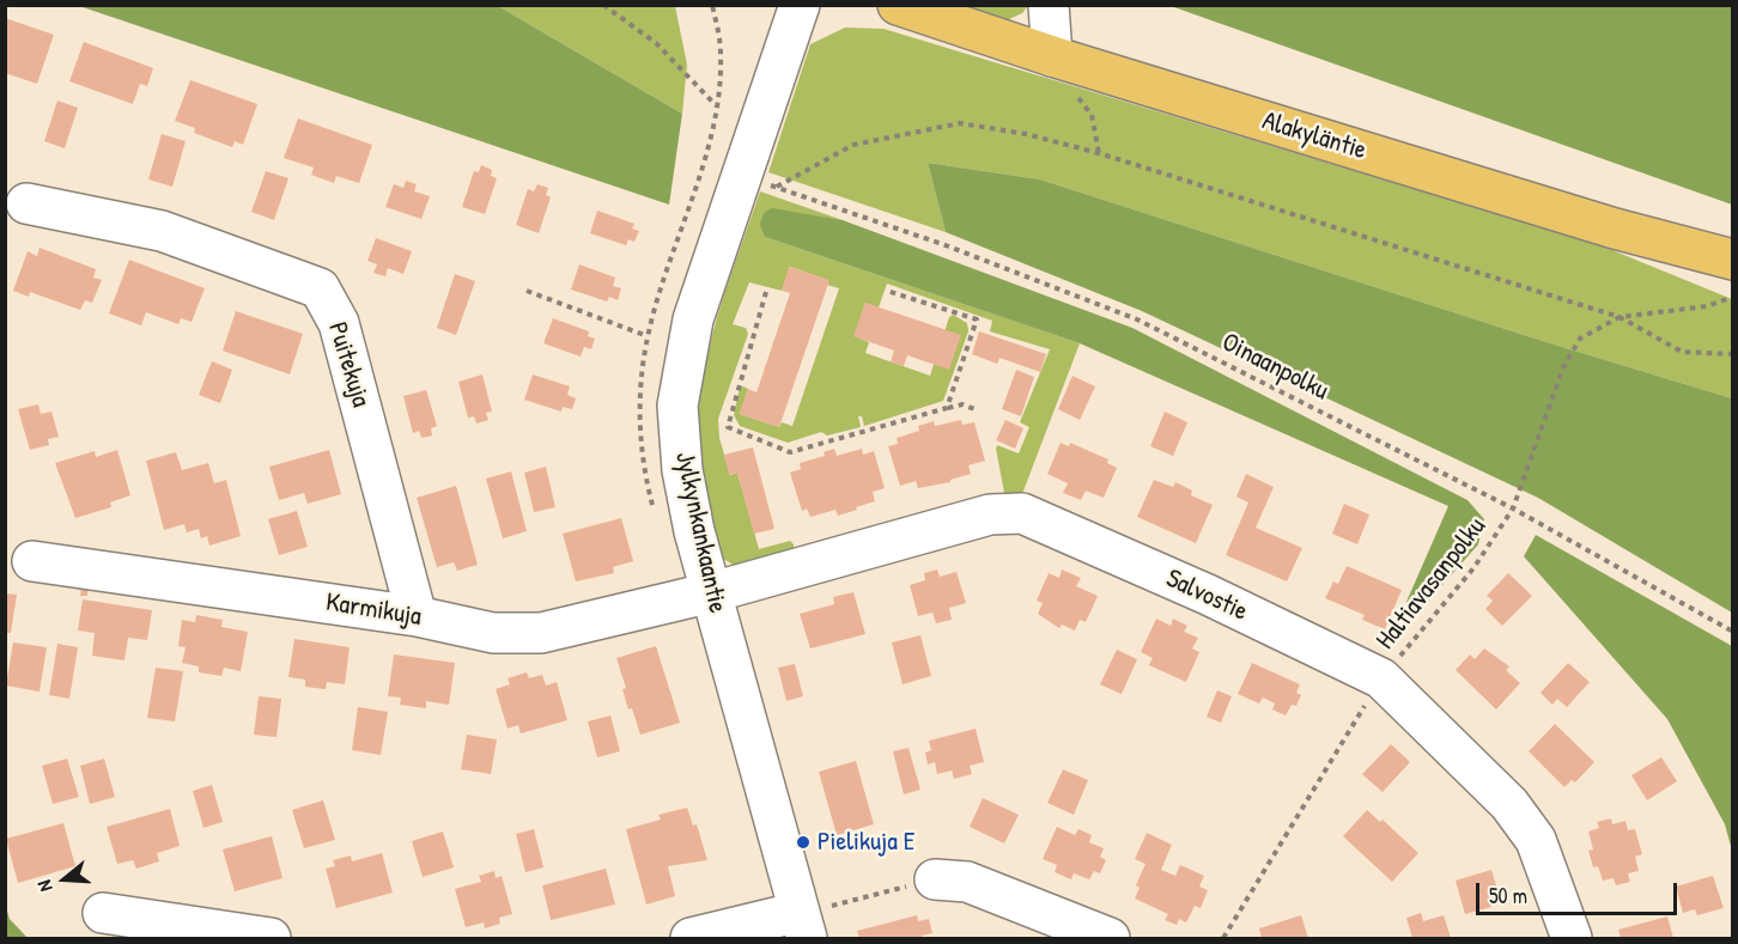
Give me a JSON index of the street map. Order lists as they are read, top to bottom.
{
  "streets": {
    "main road": ["Alakyläntie"],
    "street": [
      "Puitekuja",
      "Jylkynkankaantie",
      "Salvostie",
      "Karmikuja"
    ],
    "path": ["Oinaanpolku", "Haltiavasanpolku"]
  },
  "crossings": [
    ["Puitekuja", "Karmikuja"],
    ["Oinaanpolku", "Haltiavasanpolku"],
    ["Jylkynkankaantie", "Salvostie"],
    ["Jylkynkankaantie", "Karmikuja"],
    ["Haltiavasanpolku", "Salvostie"],
    ["Salvostie", "Karmikuja"]
  ],
  "places": ["Pielikuja E"],
  "scale_bar": "50 m",
  "north": "left"
}
